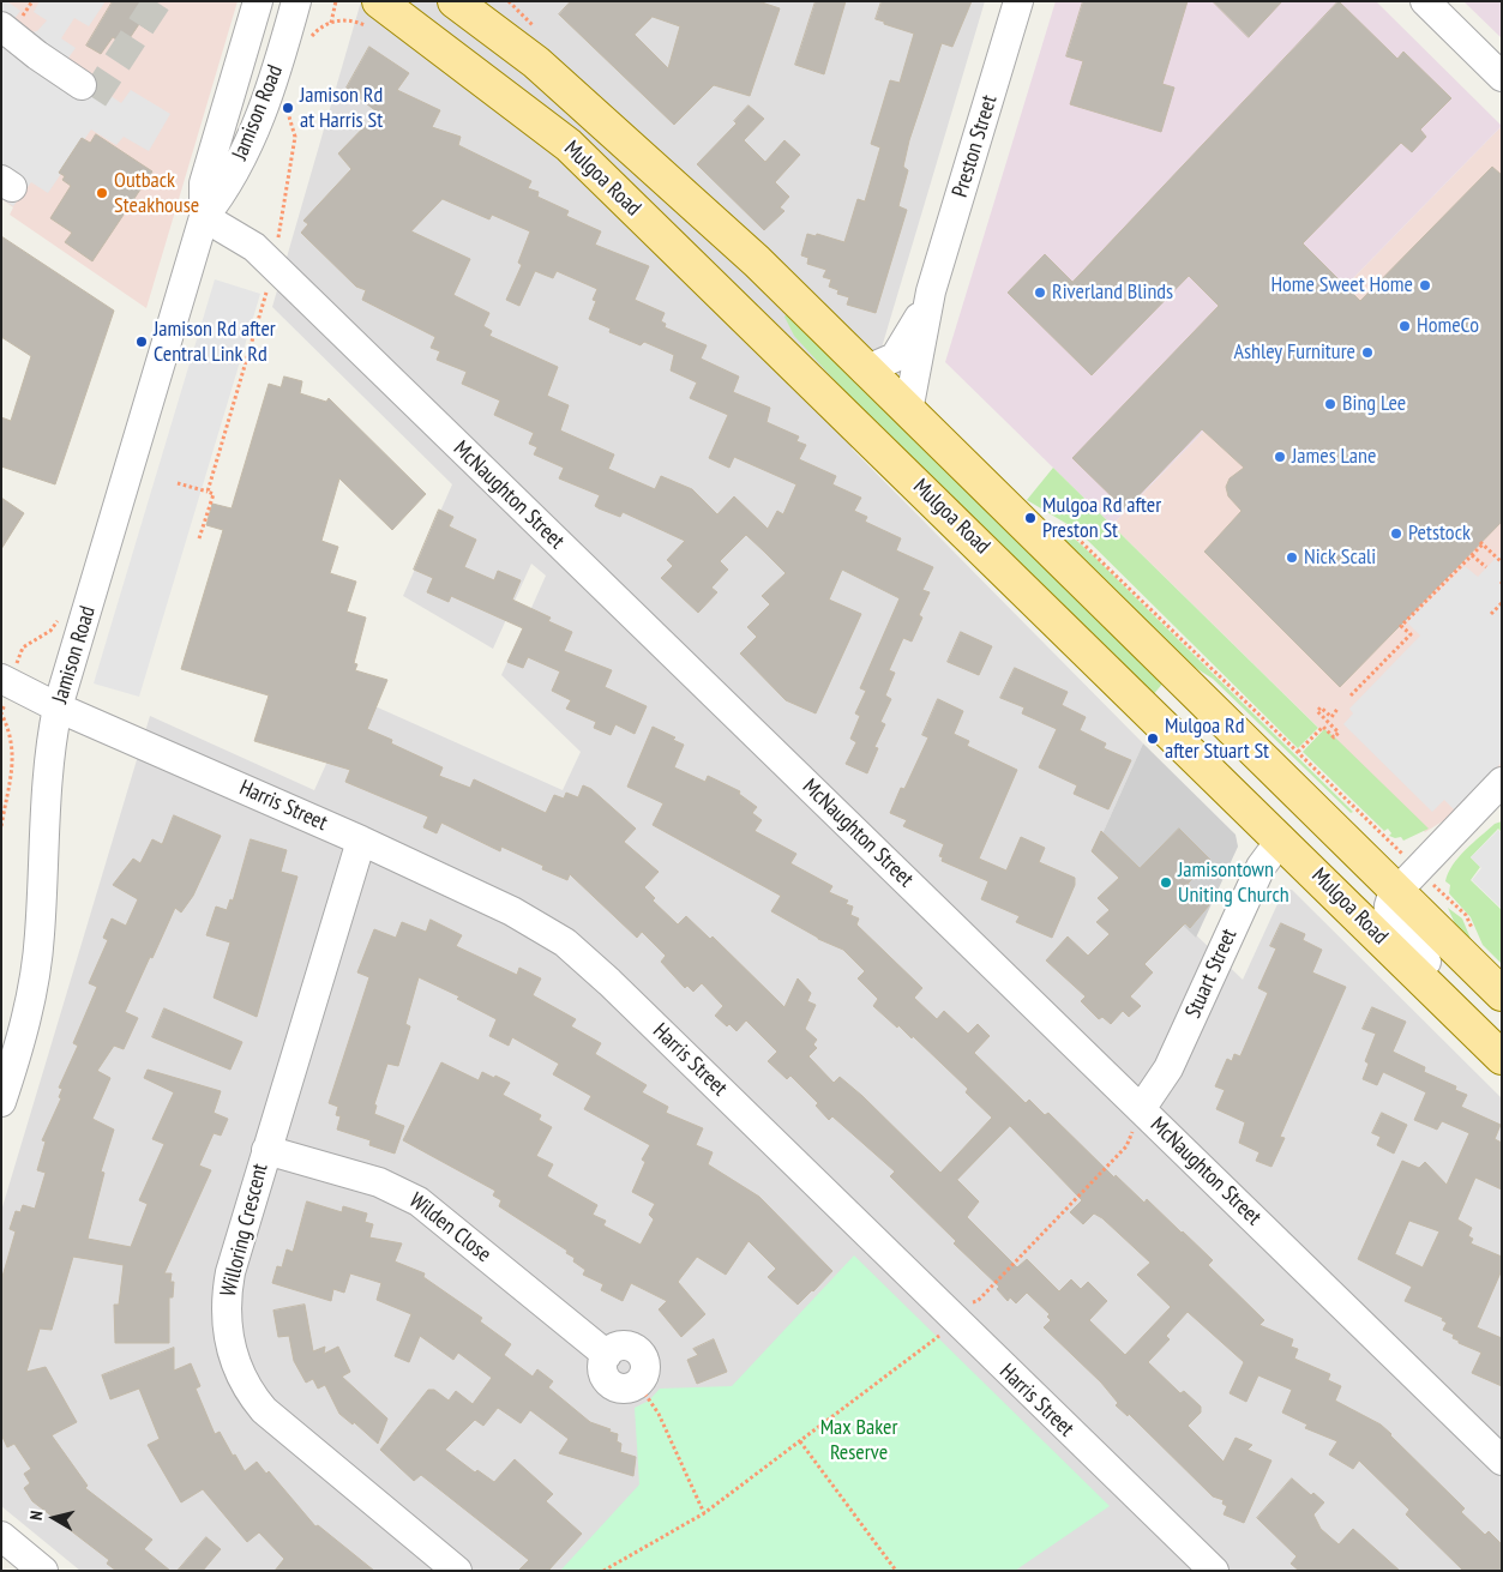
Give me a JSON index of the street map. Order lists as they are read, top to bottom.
{
  "streets": {
    "main road": ["Mulgoa Road"],
    "street": [
      "Jamison Road",
      "Preston Street",
      "McNaughton Street",
      "Harris Street",
      "Stuart Street",
      "Wilden Close",
      "Willoring Crescent"
    ]
  },
  "crossings": [
    ["Jamison Road", "McNaughton Street"],
    ["Jamison Road", "Harris Street"],
    ["Preston Street", "Mulgoa Road"],
    ["Mulgoa Road", "Stuart Street"],
    ["McNaughton Street", "Stuart Street"],
    ["Harris Street", "Willoring Crescent"],
    ["Wilden Close", "Willoring Crescent"]
  ],
  "parks": ["Max Baker Reserve"],
  "places": [
    "Jamison Rd at Harris St",
    "Outback Steakhouse",
    "Home Sweet Home",
    "Riverland Blinds",
    "HomeCo",
    "Jamison Rd after Central Link Rd",
    "Ashley Furniture",
    "Bing Lee",
    "James Lane",
    "Mulgoa Rd after Preston St",
    "Petstock",
    "Nick Scali",
    "Mulgoa Rd after Stuart St",
    "Jamisontown Uniting Church"
  ],
  "north": "left"
}
